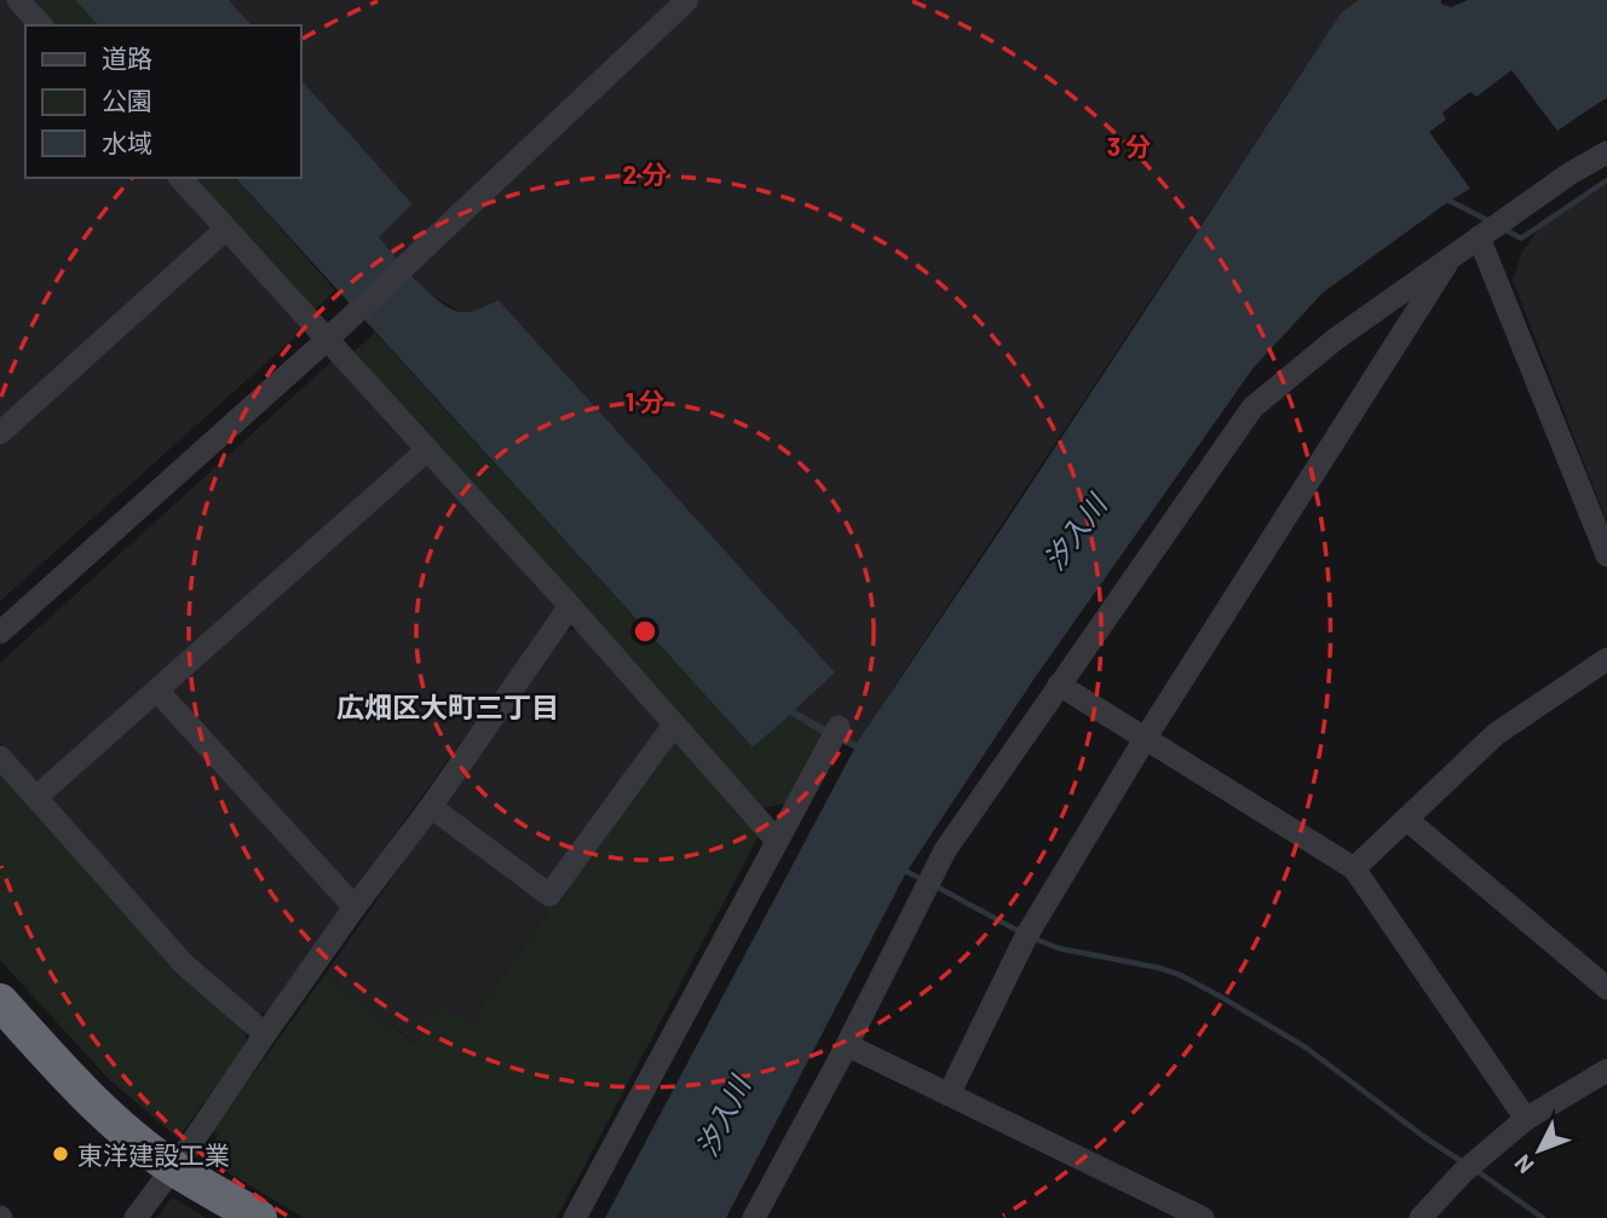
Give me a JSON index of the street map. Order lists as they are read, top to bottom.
{
  "districts": ["広畑区大町三丁目"],
  "water": ["汐入川"],
  "places": ["東洋建設工業"],
  "legend": ["道路", "公園", "水域"],
  "north": "bottom left",
  "rings": ["3 分", "2 分", "1 分"]
}
